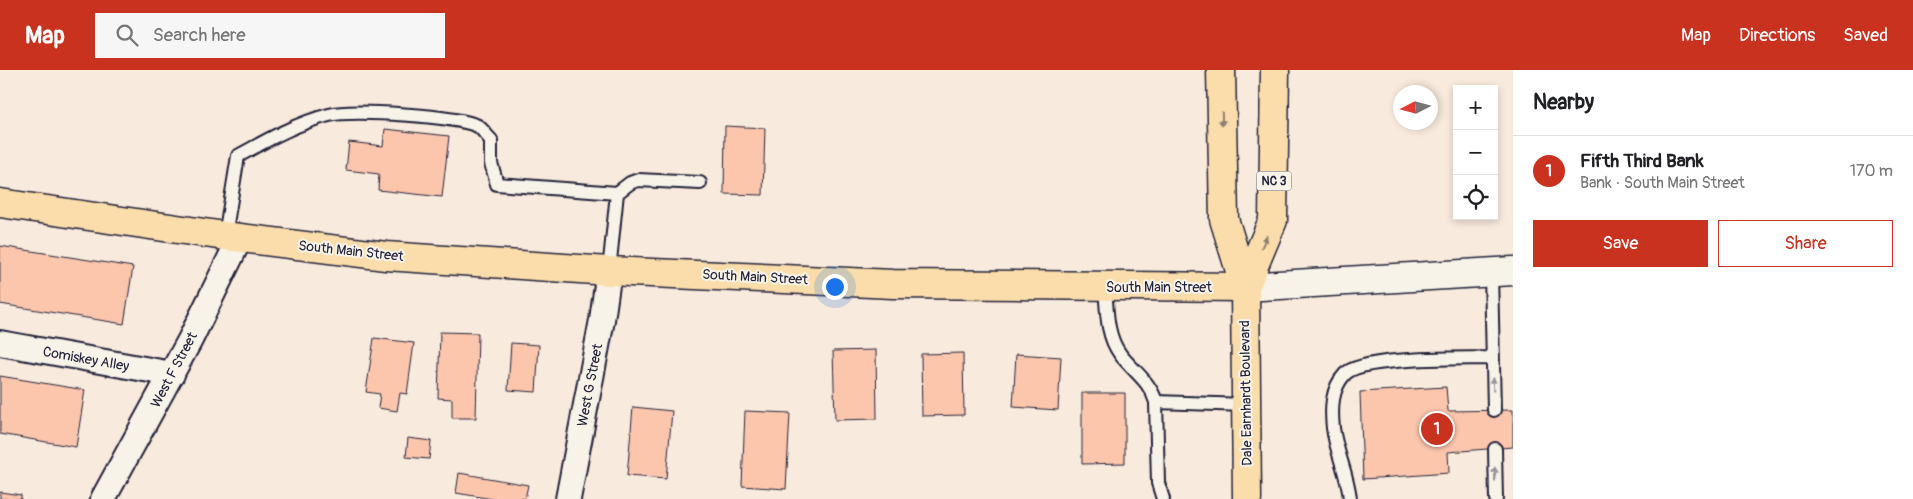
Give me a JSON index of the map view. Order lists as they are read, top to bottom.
{
  "streets": {
    "main road": ["NC 3", "South Main Street", "Dale Earnhardt Boulevard"],
    "street": ["Comiskey Alley", "West F Street", "West G Street"]
  },
  "crossings": [
    ["South Main Street", "West F Street"],
    ["South Main Street", "West G Street"],
    ["South Main Street", "Dale Earnhardt Boulevard"],
    ["Comiskey Alley", "West F Street"]
  ],
  "north": "left",
  "page": {
    "header": "Map",
    "search": "Search here",
    "nav": ["Map", "Directions", "Saved"],
    "heading": "Nearby",
    "map_buttons": ["+", "−"],
    "list": [
      {
        "mark": "1",
        "name": "Fifth Third Bank",
        "note": "Bank · South Main Street",
        "value": "170 m"
      }
    ],
    "buttons": ["Save", "Share"],
    "pins": "1"
  }
}
